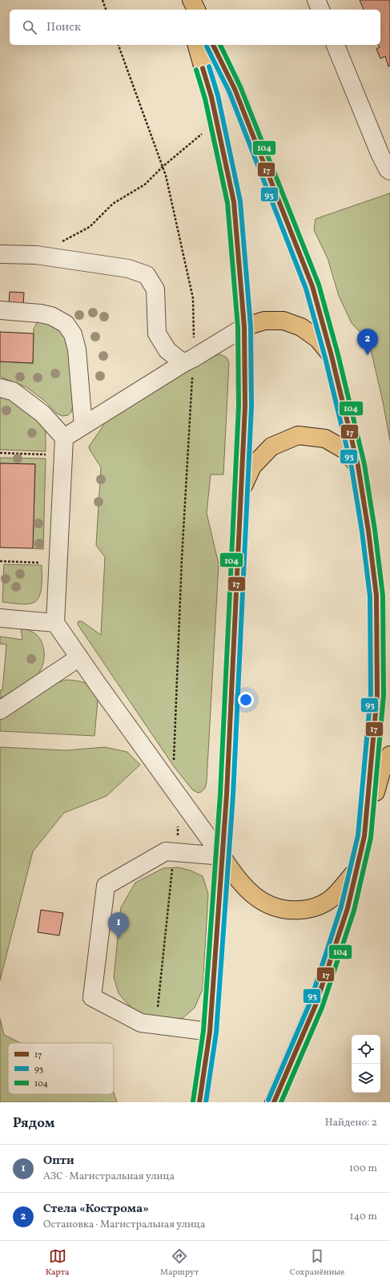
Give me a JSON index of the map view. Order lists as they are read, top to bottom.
{
  "lines": ["transit line 17", "transit line 104", "transit line 93"],
  "legend": ["17", "93", "104"],
  "page": {
    "search": "Поиск",
    "pins": ["2", "1"],
    "heading": ["Рядом", "Найдено: 2"],
    "list": [
      {
        "mark": "1",
        "name": "Опти",
        "note": "АЗС · Магистральная улица",
        "value": "100 m"
      },
      {
        "mark": "2",
        "name": "Стела «Кострома»",
        "note": "Остановка · Магистральная улица",
        "value": "140 m"
      }
    ],
    "nav": ["Карта", "Маршрут", "Сохранённые"]
  }
}
